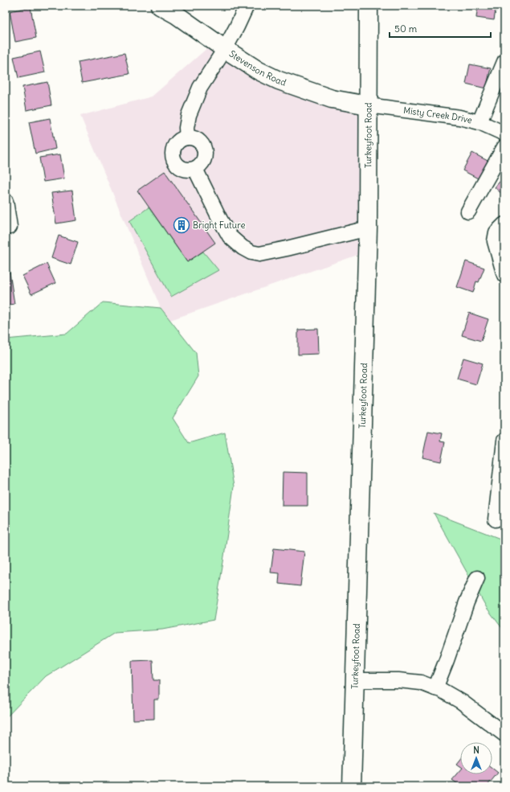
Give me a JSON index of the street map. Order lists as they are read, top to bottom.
{
  "streets": {
    "main road": ["Stevenson Road", "Turkeyfoot Road"],
    "street": ["Misty Creek Drive"]
  },
  "crossings": [
    ["Stevenson Road", "Misty Creek Drive"],
    ["Stevenson Road", "Turkeyfoot Road"],
    ["Misty Creek Drive", "Turkeyfoot Road"]
  ],
  "places": {
    "building": ["Bright Future"]
  },
  "scale_bar": "50 m",
  "north": "top"
}
